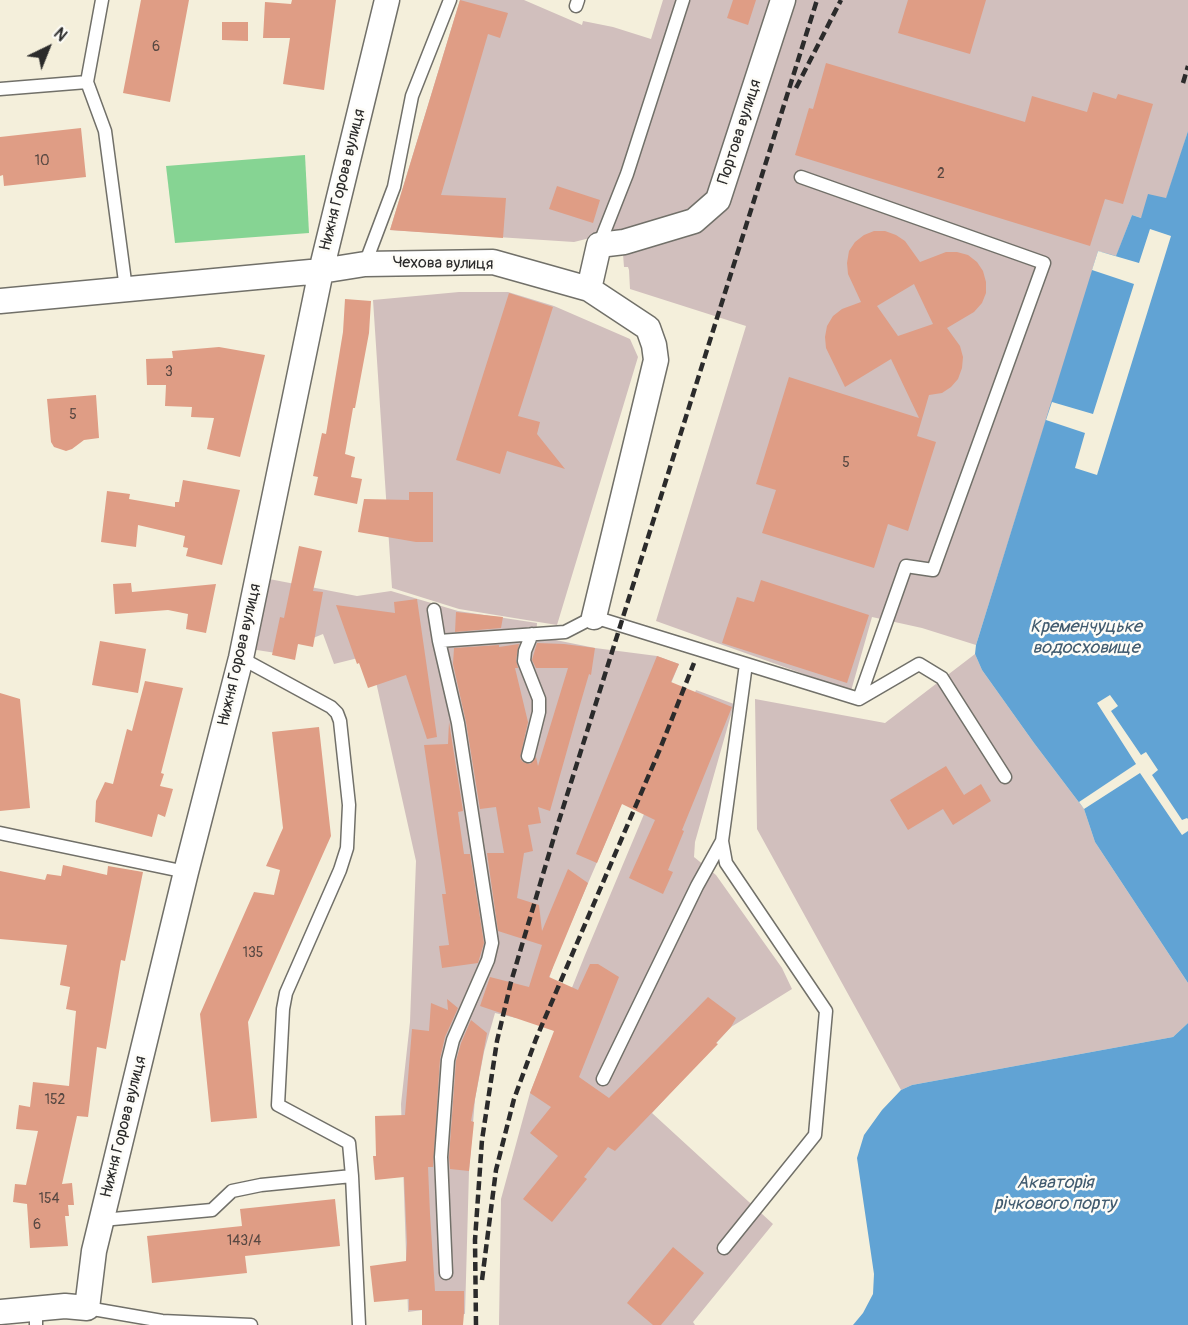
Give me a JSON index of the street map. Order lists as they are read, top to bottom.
{
  "streets": {
    "street": ["Портова вулиця", "Нижня Горова вулиця", "Чехова вулиця"]
  },
  "crossings": [
    ["Нижня Горова вулиця", "Чехова вулиця"]
  ],
  "water": ["Кременчуцьке водосховище", "Акваторія річкового порту"],
  "house_numbers": [
    "6",
    "10",
    "2",
    "3",
    "5",
    "5",
    "135",
    "152",
    "154",
    "6",
    "143/4"
  ],
  "north": "top right"
}
